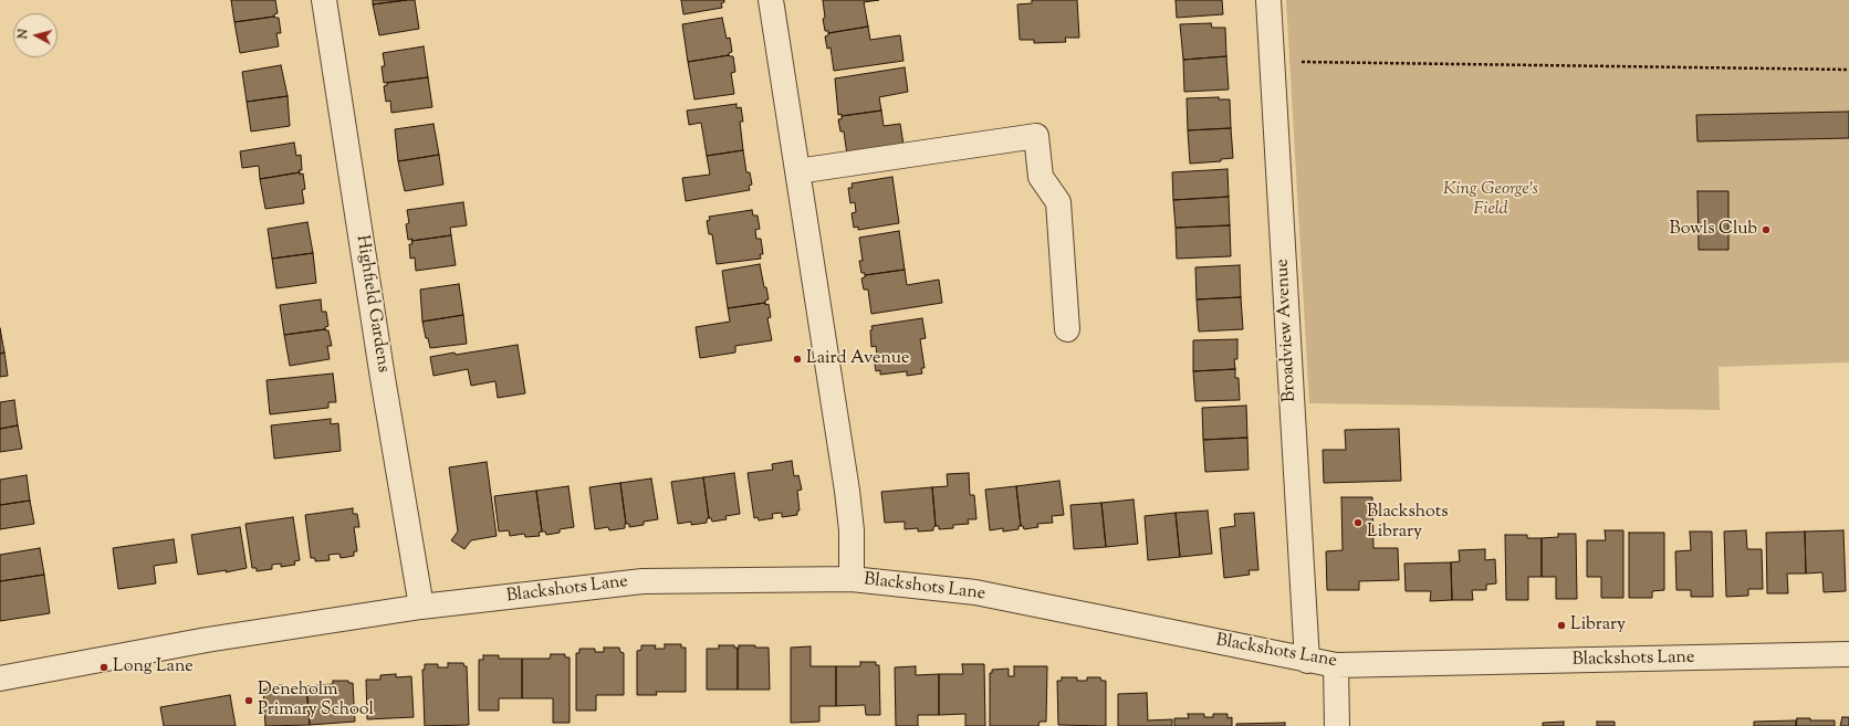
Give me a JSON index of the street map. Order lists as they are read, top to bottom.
{
  "streets": {
    "street": ["Highfield Gardens", "Broadview Avenue", "Blackshots Lane"]
  },
  "crossings": [
    ["Highfield Gardens", "Blackshots Lane"],
    ["Broadview Avenue", "Blackshots Lane"]
  ],
  "parks": ["King George's Field"],
  "places": [
    "Bowls Club",
    "Laird Avenue",
    "Blackshots Library",
    "Library",
    "Long Lane",
    "Deneholm Primary School"
  ],
  "north": "left"
}
